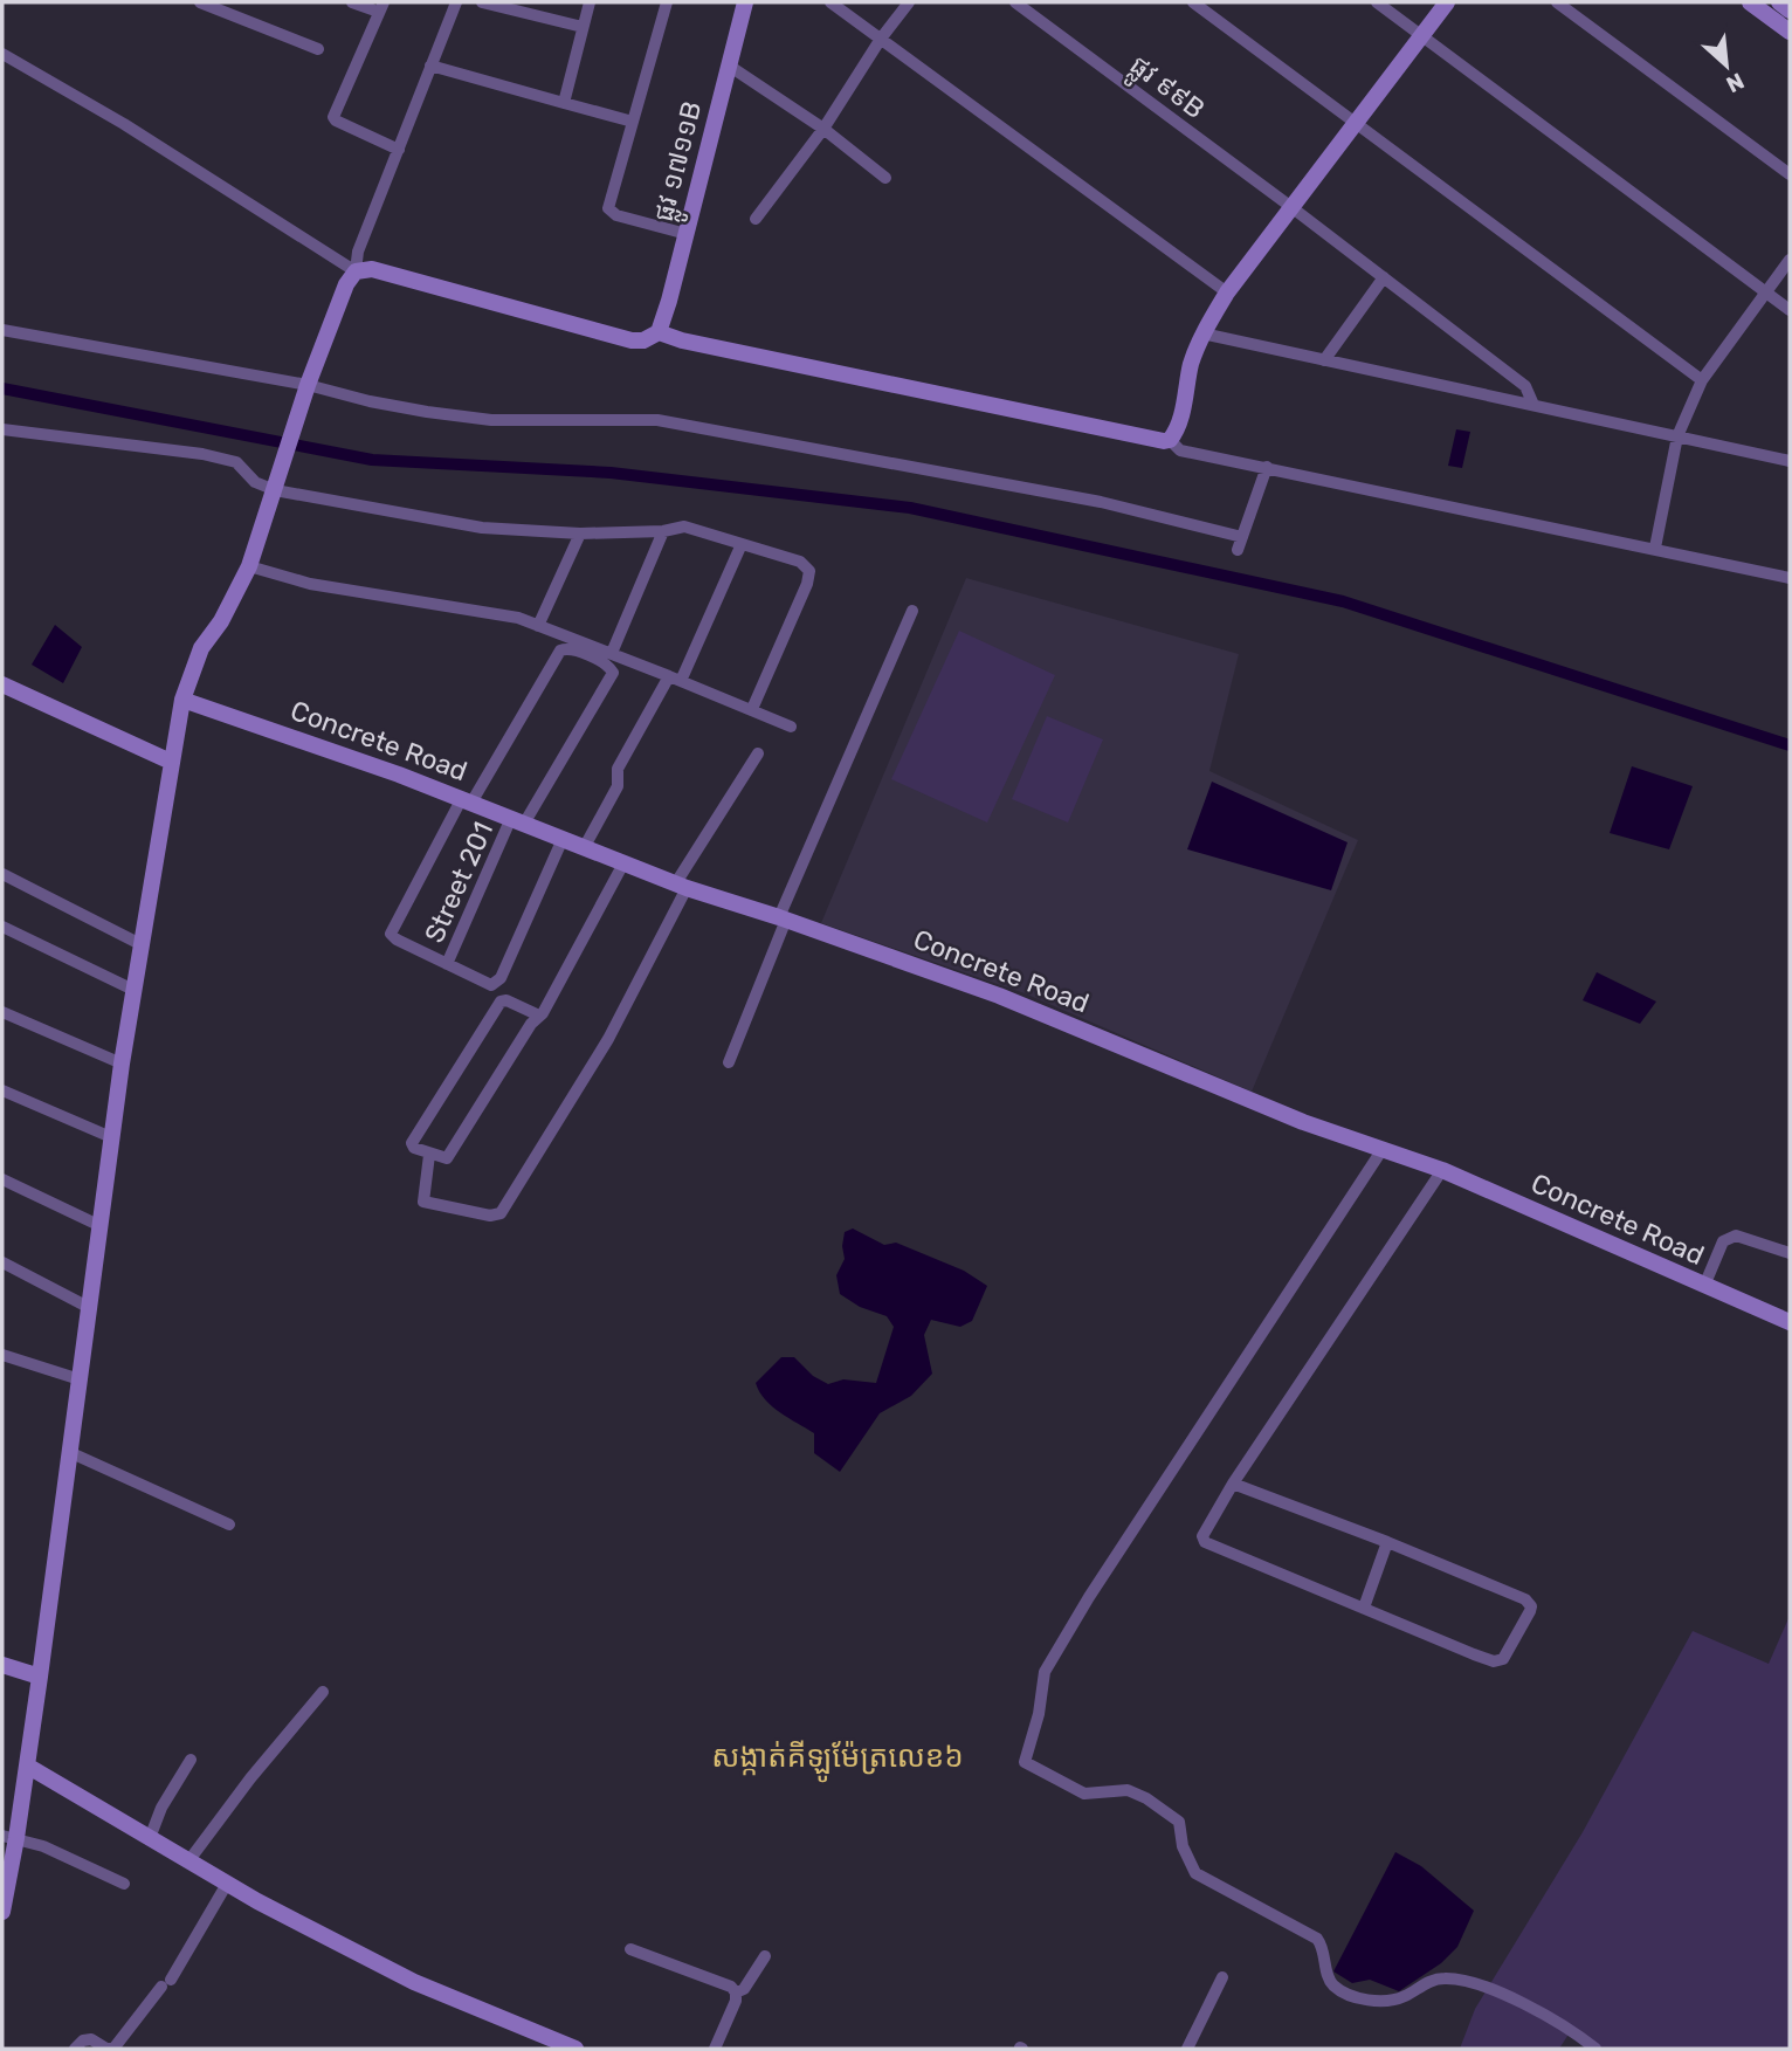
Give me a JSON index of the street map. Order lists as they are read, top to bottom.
{
  "streets": {
    "street": [
      "ផ្លូវ ៩៩B",
      "ផ្លូវ ១៧១១B",
      "Concrete Road",
      "Street 201"
    ]
  },
  "crossings": [
    ["Concrete Road", "Street 201"]
  ],
  "districts": ["សង្កាត់គីឡូម៉ែត្រលេខ៦"],
  "north": "bottom right"
}
